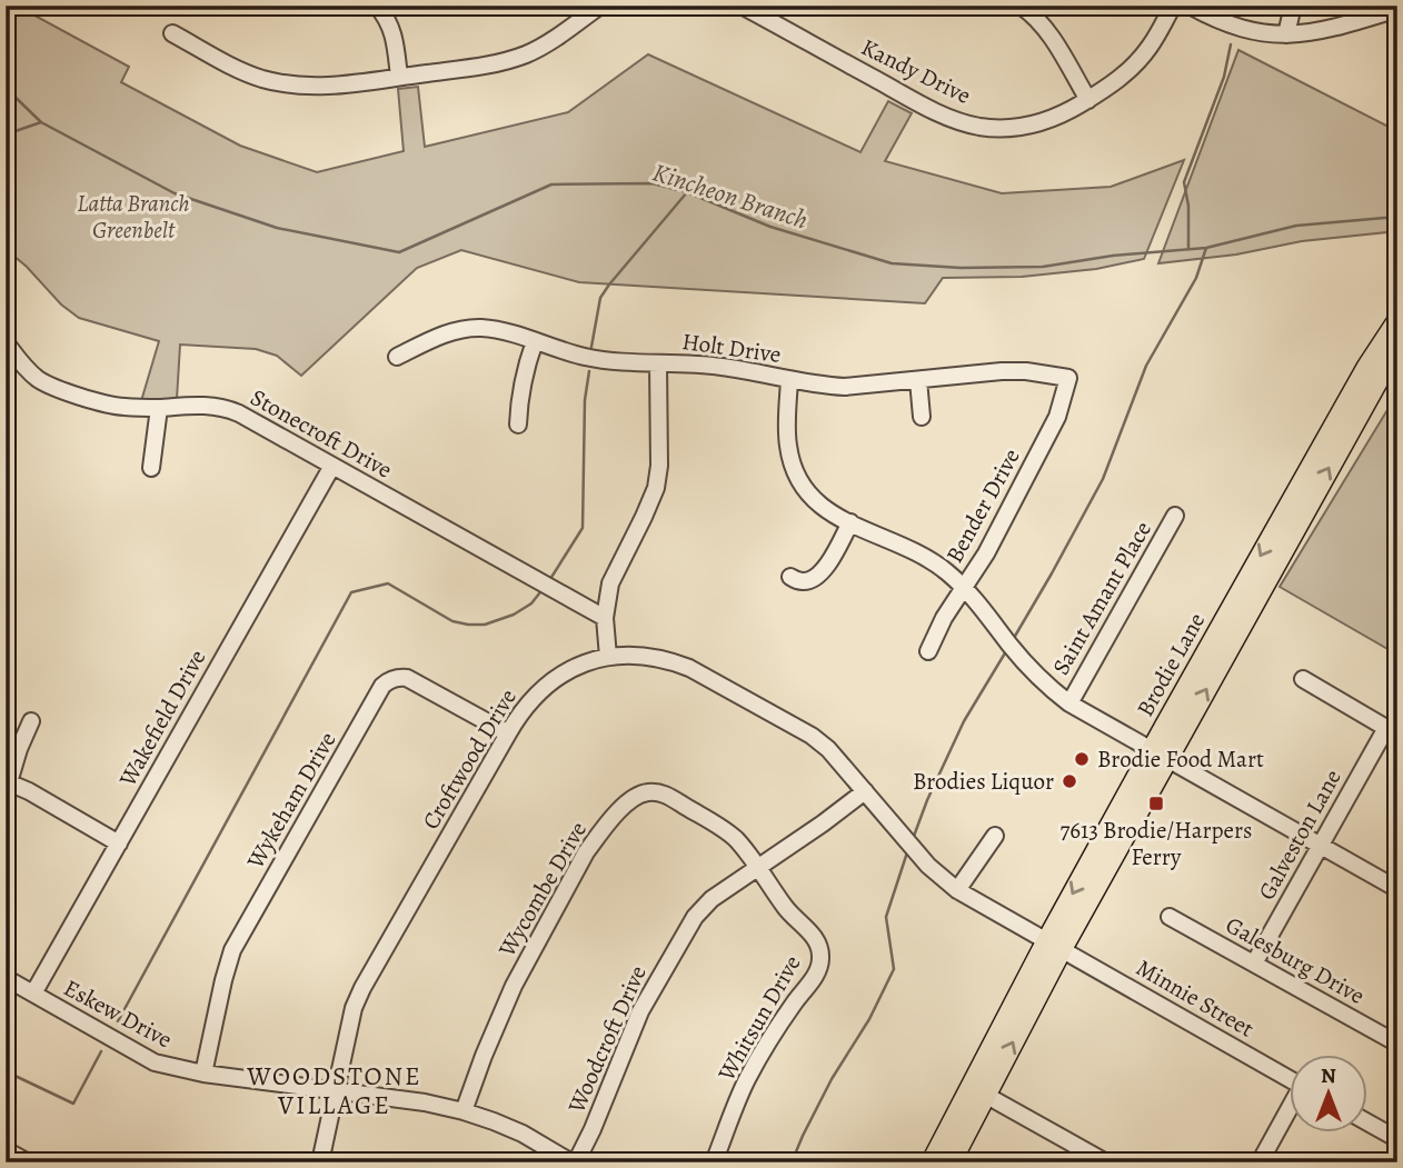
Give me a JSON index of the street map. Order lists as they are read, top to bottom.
{
  "streets": {
    "main road": ["Brodie Lane"],
    "street": [
      "Kandy Drive",
      "Holt Drive",
      "Stonecroft Drive",
      "Bender Drive",
      "Saint Amant Place",
      "Wakefield Drive",
      "Croftwood Drive",
      "Wykeham Drive",
      "Galveston Lane",
      "Wycombe Drive",
      "Galesburg Drive",
      "Minnie Street",
      "Eskew Drive",
      "Whitsun Drive",
      "Woodcroft Drive"
    ]
  },
  "crossings": [
    ["Holt Drive", "Bender Drive"],
    ["Stonecroft Drive", "Wakefield Drive"],
    ["Brodie Lane", "Croftwood Drive"],
    ["Brodie Lane", "Minnie Street"],
    ["Wakefield Drive", "Eskew Drive"],
    ["Croftwood Drive", "Wykeham Drive"],
    ["Croftwood Drive", "Minnie Street"],
    ["Croftwood Drive", "Eskew Drive"],
    ["Croftwood Drive", "Woodcroft Drive"],
    ["Wykeham Drive", "Eskew Drive"],
    ["Galveston Lane", "Galesburg Drive"],
    ["Wycombe Drive", "Eskew Drive"],
    ["Wycombe Drive", "Whitsun Drive"],
    ["Wycombe Drive", "Woodcroft Drive"],
    ["Eskew Drive", "Woodcroft Drive"],
    ["Whitsun Drive", "Woodcroft Drive"]
  ],
  "districts": ["WOODSTONE VILLAGE"],
  "water": ["Kincheon Branch"],
  "parks": ["Latta Branch Greenbelt"],
  "places": {
    "other": ["Brodie Food Mart", "Brodies Liquor"],
    "transit": ["7613 Brodie/Harpers Ferry"]
  },
  "north": "top"
}
